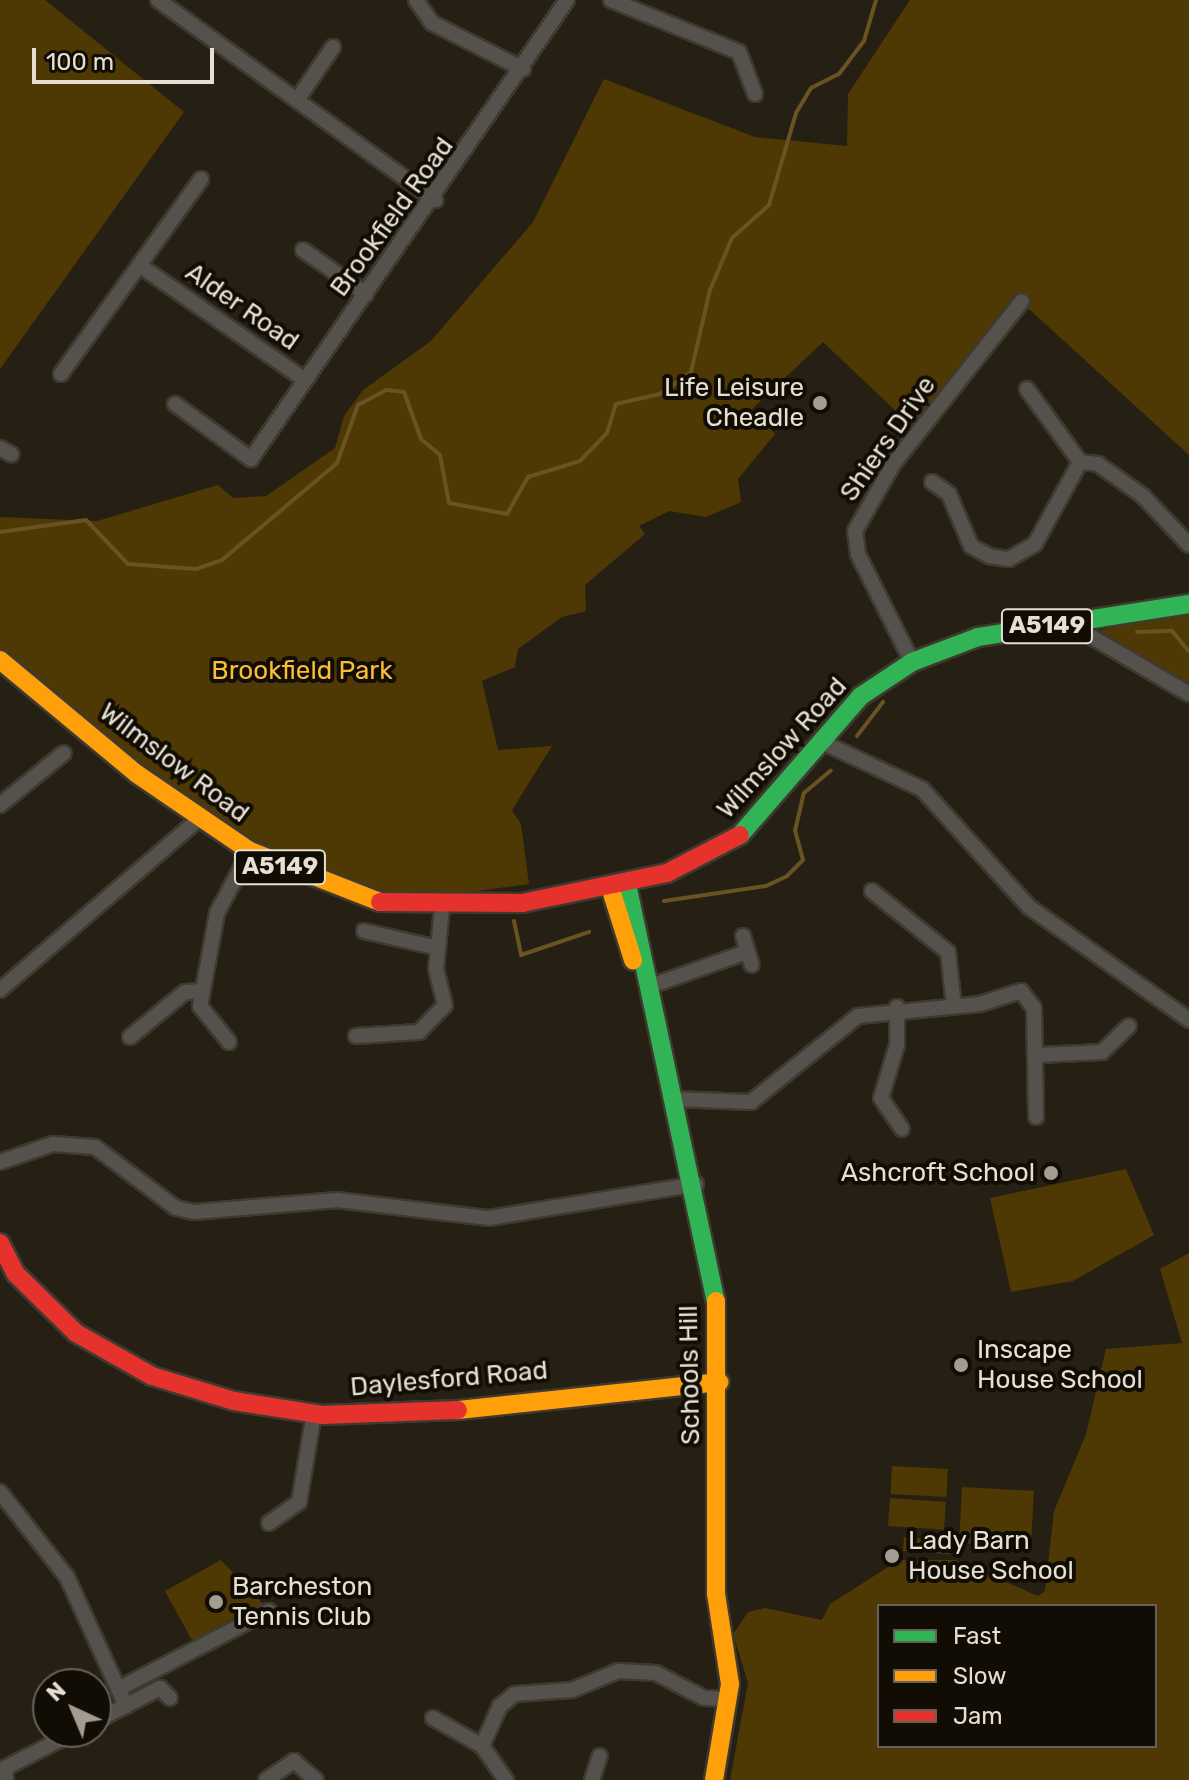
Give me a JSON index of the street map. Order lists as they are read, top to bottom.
{
  "streets": {
    "street": [
      "Brookfield Road",
      "Alder Road",
      "Shiers Drive",
      "A5149",
      "Wilmslow Road",
      "Schools Hill",
      "Daylesford Road"
    ]
  },
  "crossings": [
    ["Brookfield Road", "Alder Road"],
    ["Shiers Drive", "A5149"],
    ["Shiers Drive", "Wilmslow Road"],
    ["A5149", "Wilmslow Road"],
    ["Wilmslow Road", "Schools Hill"],
    ["Schools Hill", "Daylesford Road"]
  ],
  "parks": ["Brookfield Park"],
  "places": [
    "Life Leisure Cheadle",
    "Ashcroft School",
    "Inscape House School",
    "Lady Barn House School",
    "Barcheston Tennis Club"
  ],
  "legend": ["Fast", "Slow", "Jam"],
  "scale_bar": "100 m",
  "north": "top left"
}
